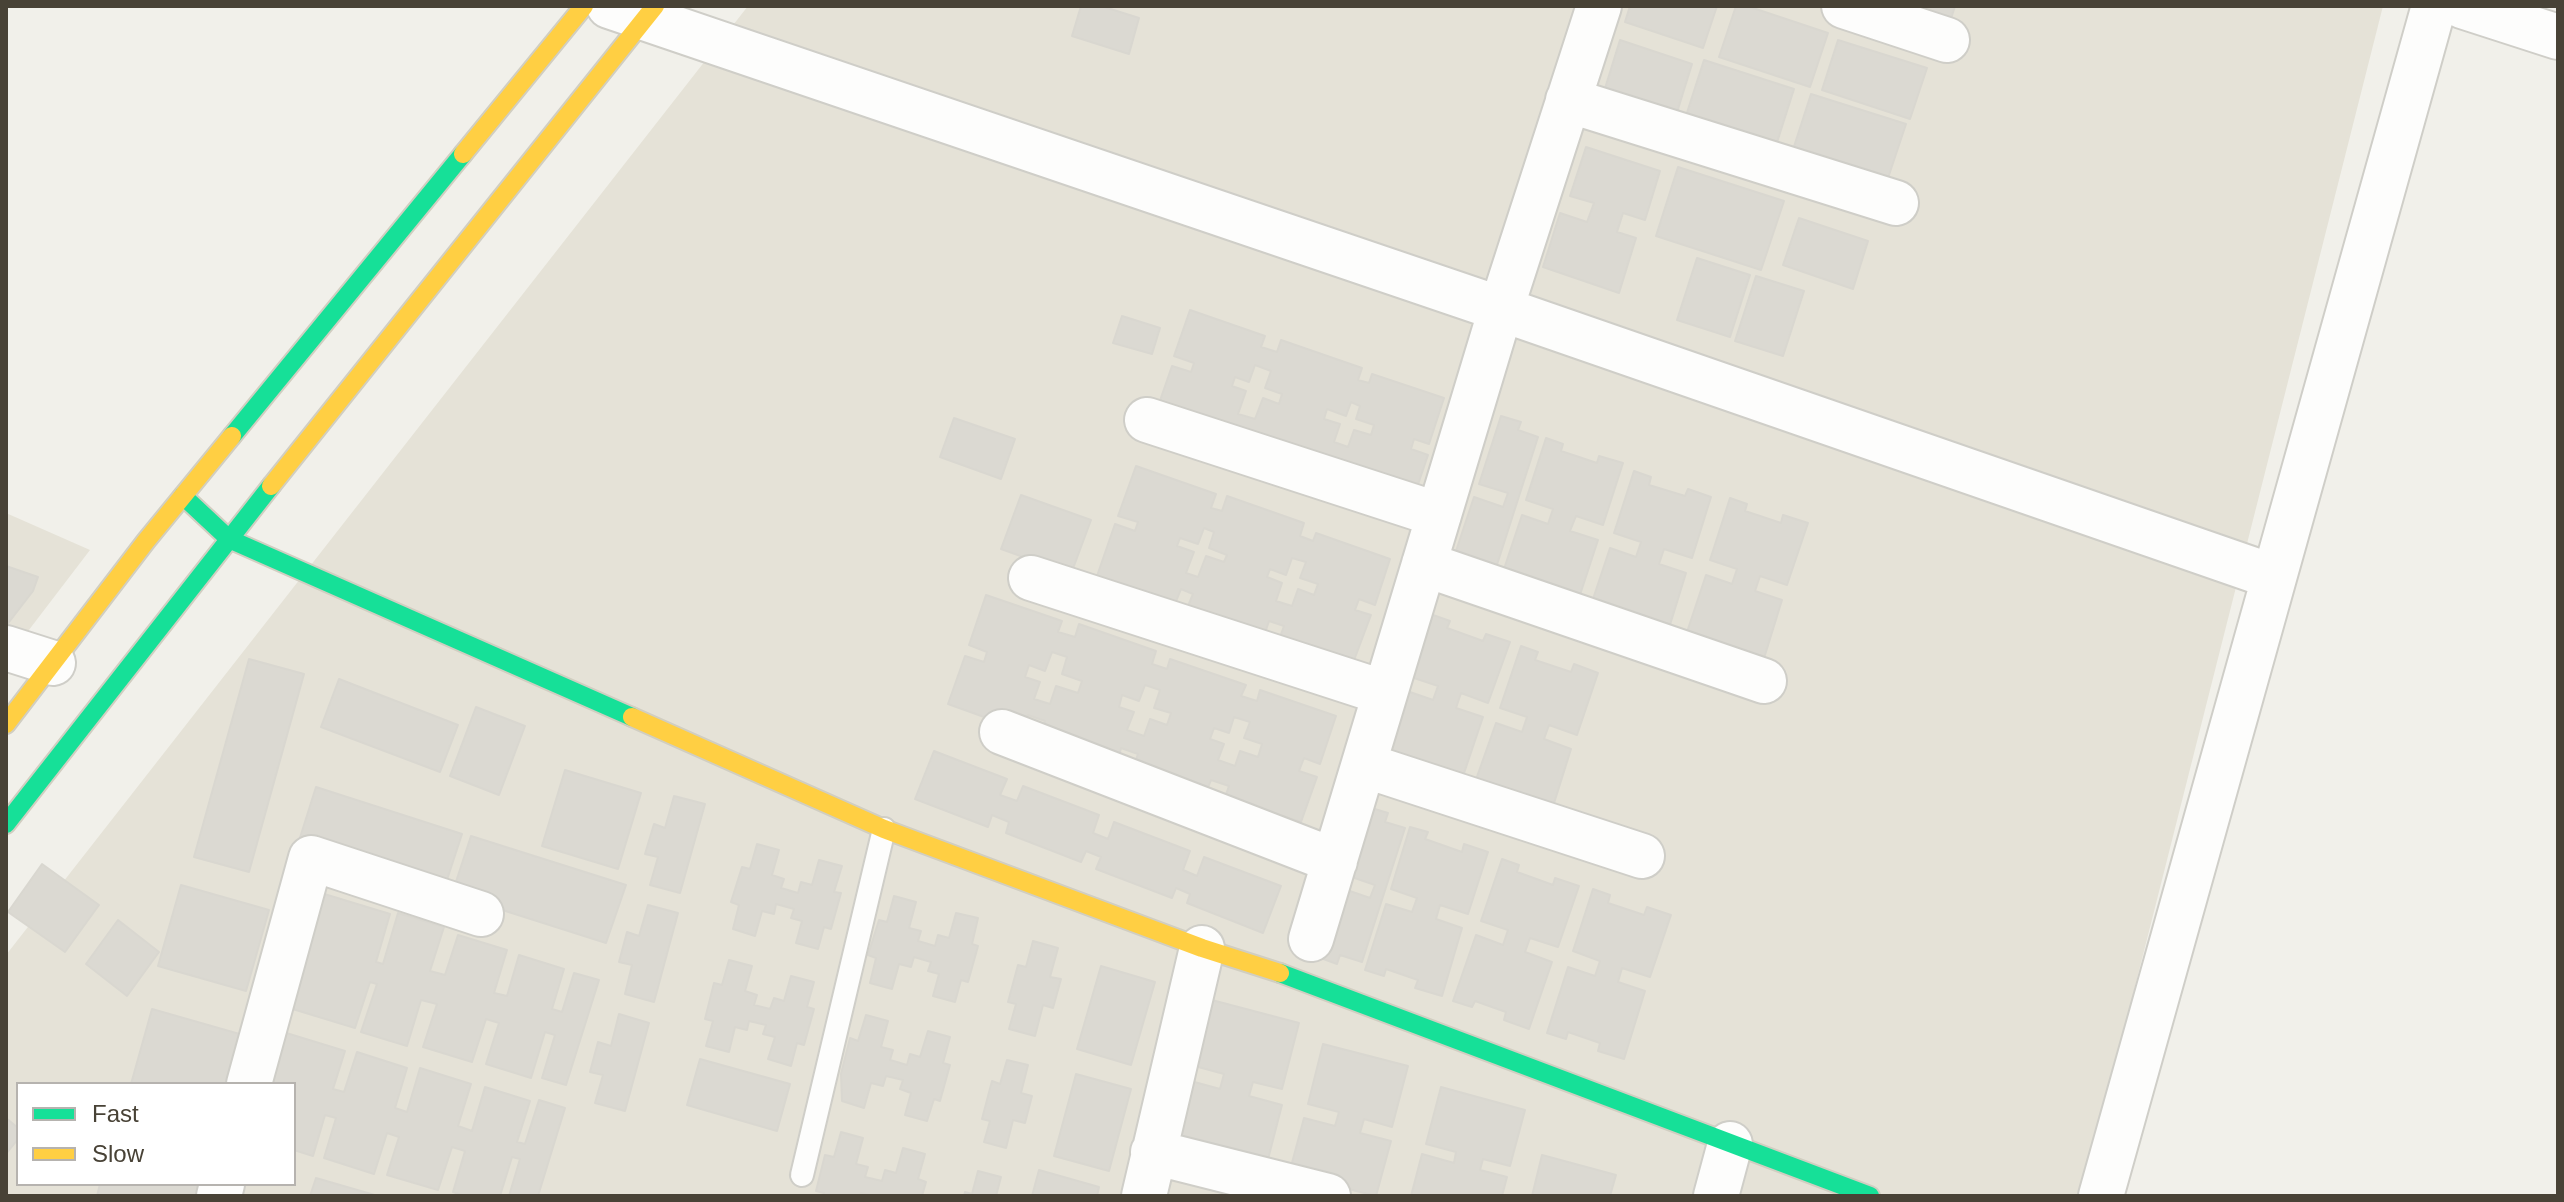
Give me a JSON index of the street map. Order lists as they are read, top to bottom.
{
  "legend": ["Fast", "Slow"]
}
